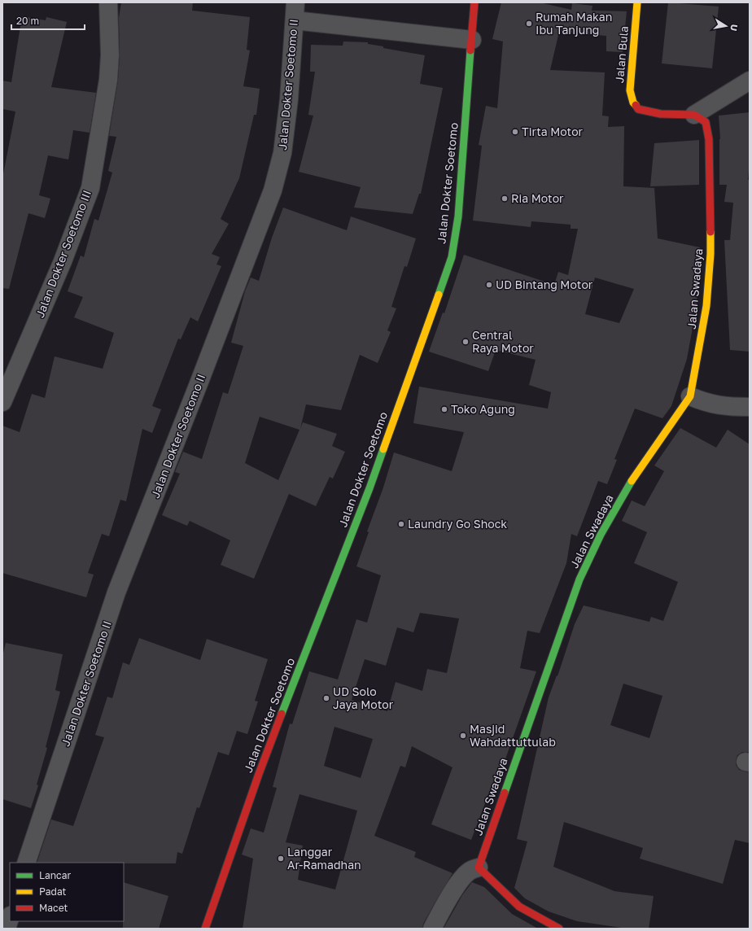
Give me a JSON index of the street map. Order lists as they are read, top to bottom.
{
  "streets": {
    "street": [
      "Jalan Bula",
      "Jalan Dokter Soetomo II",
      "Jalan Dokter Soetomo",
      "Jalan Dokter Soetomo III",
      "Jalan Swadaya"
    ]
  },
  "crossings": [
    ["Jalan Bula", "Jalan Swadaya"]
  ],
  "places": [
    "Rumah Makan Ibu Tanjung",
    "Tirta Motor",
    "Ria Motor",
    "UD Bintang Motor",
    "Central Raya Motor",
    "Toko Agung",
    "Laundry Go Shock",
    "UD Solo Jaya Motor",
    "Masjid Wahdattuttulab",
    "Langgar Ar-Ramadhan"
  ],
  "legend": ["Lancar", "Padat", "Macet"],
  "scale_bar": "20 m",
  "north": "right"
}
